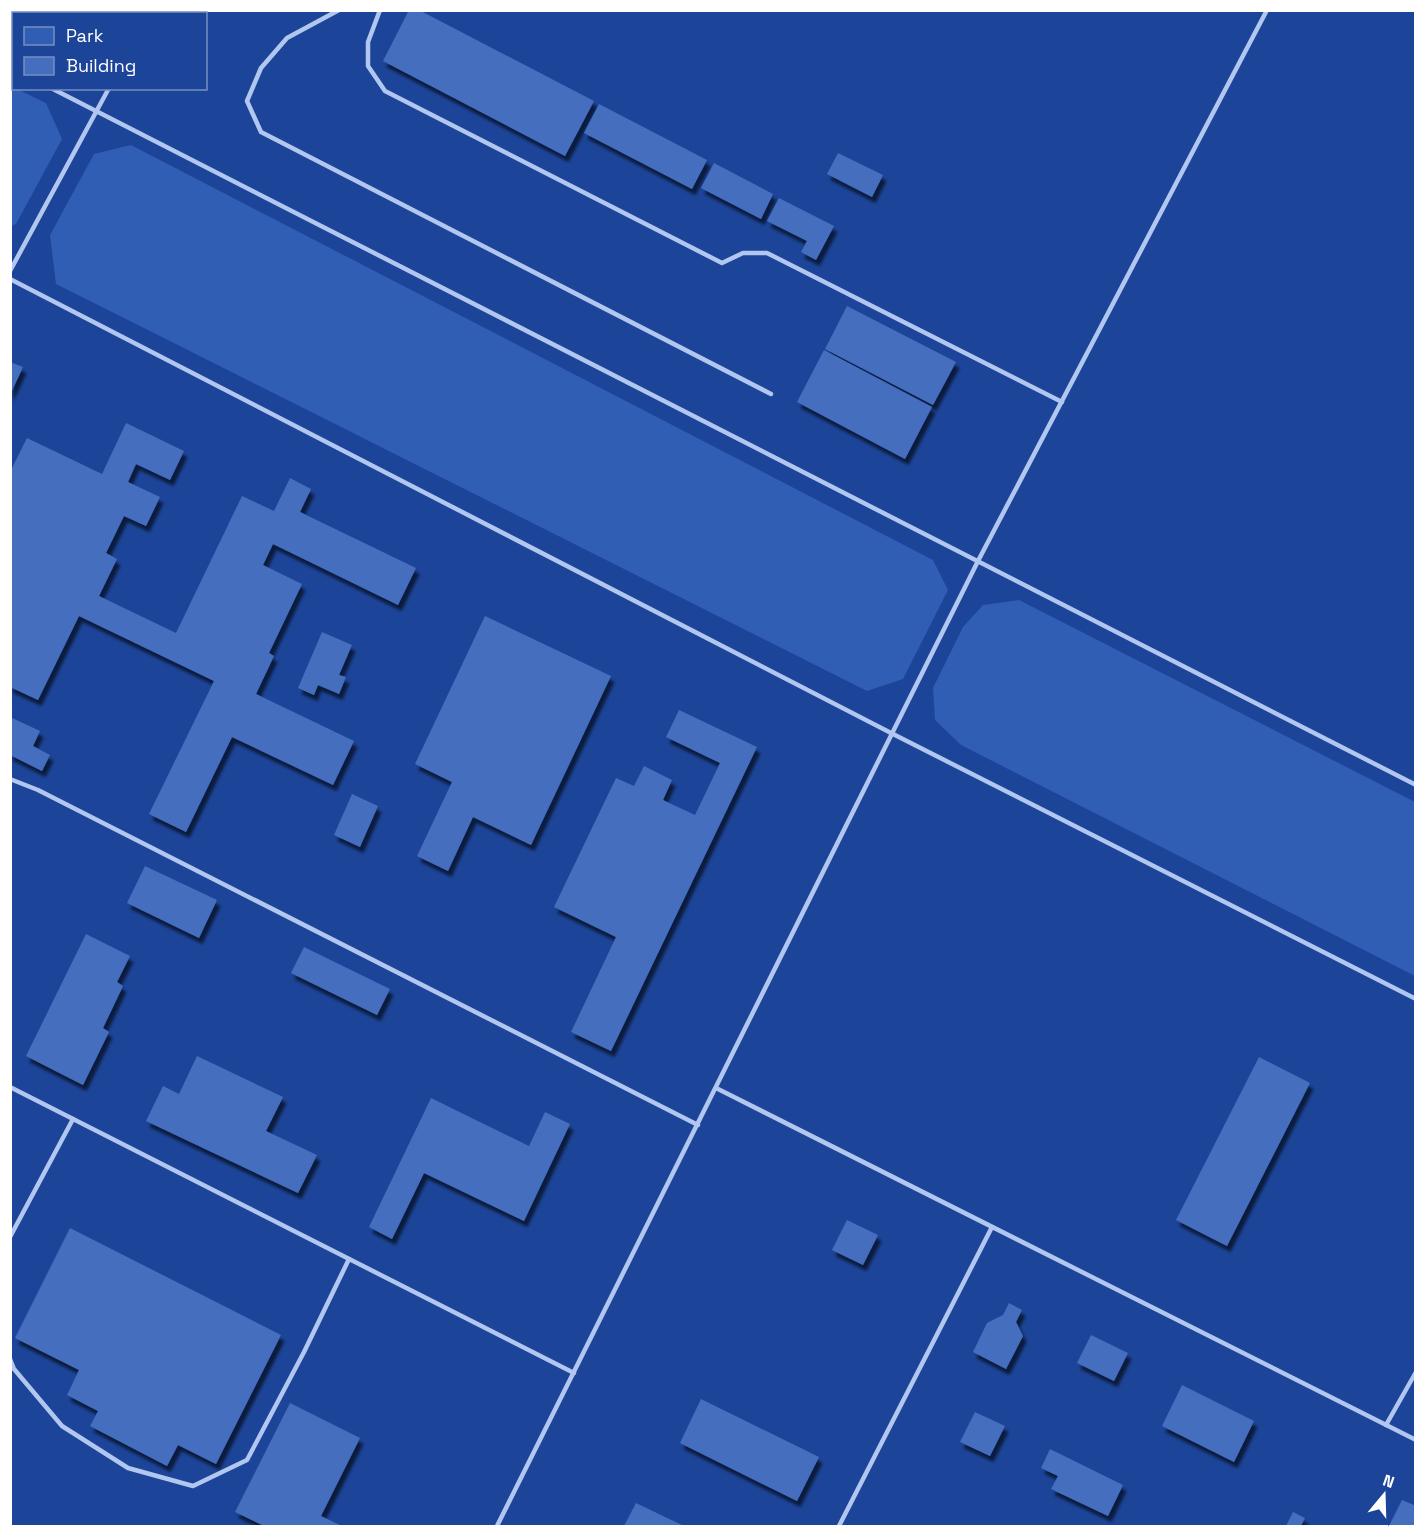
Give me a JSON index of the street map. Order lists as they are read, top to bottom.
{
  "legend": ["Park", "Building"],
  "north": "top"
}
